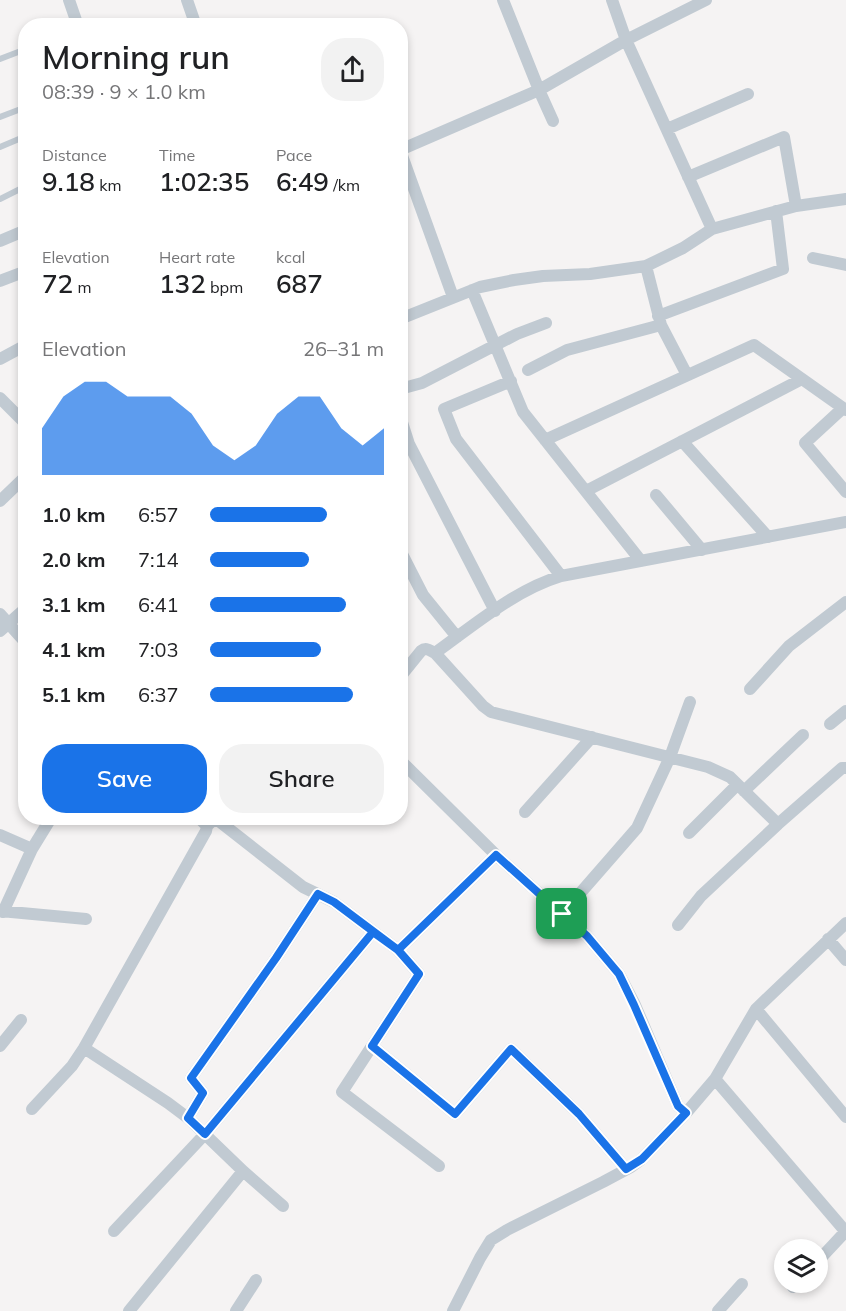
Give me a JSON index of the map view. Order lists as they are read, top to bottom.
{
  "page": {
    "heading": ["Morning run", "08:39 · 9 × 1.0 km"],
    "stats": [
      ["Distance", "9.18 km"],
      ["Time", "1:02:35"],
      ["Pace", "6:49 /km"],
      ["Elevation", "72 m"],
      ["Heart rate", "132 bpm"],
      ["kcal", "687"]
    ],
    "chart": ["Elevation", "26–31 m"],
    "list": [
      {
        "name": "1.0 km",
        "note": "6:57"
      },
      {
        "name": "2.0 km",
        "note": "7:14"
      },
      {
        "name": "3.1 km",
        "note": "6:41"
      },
      {
        "name": "4.1 km",
        "note": "7:03"
      },
      {
        "name": "5.1 km",
        "note": "6:37"
      }
    ],
    "buttons": ["Save", "Share"]
  }
}
